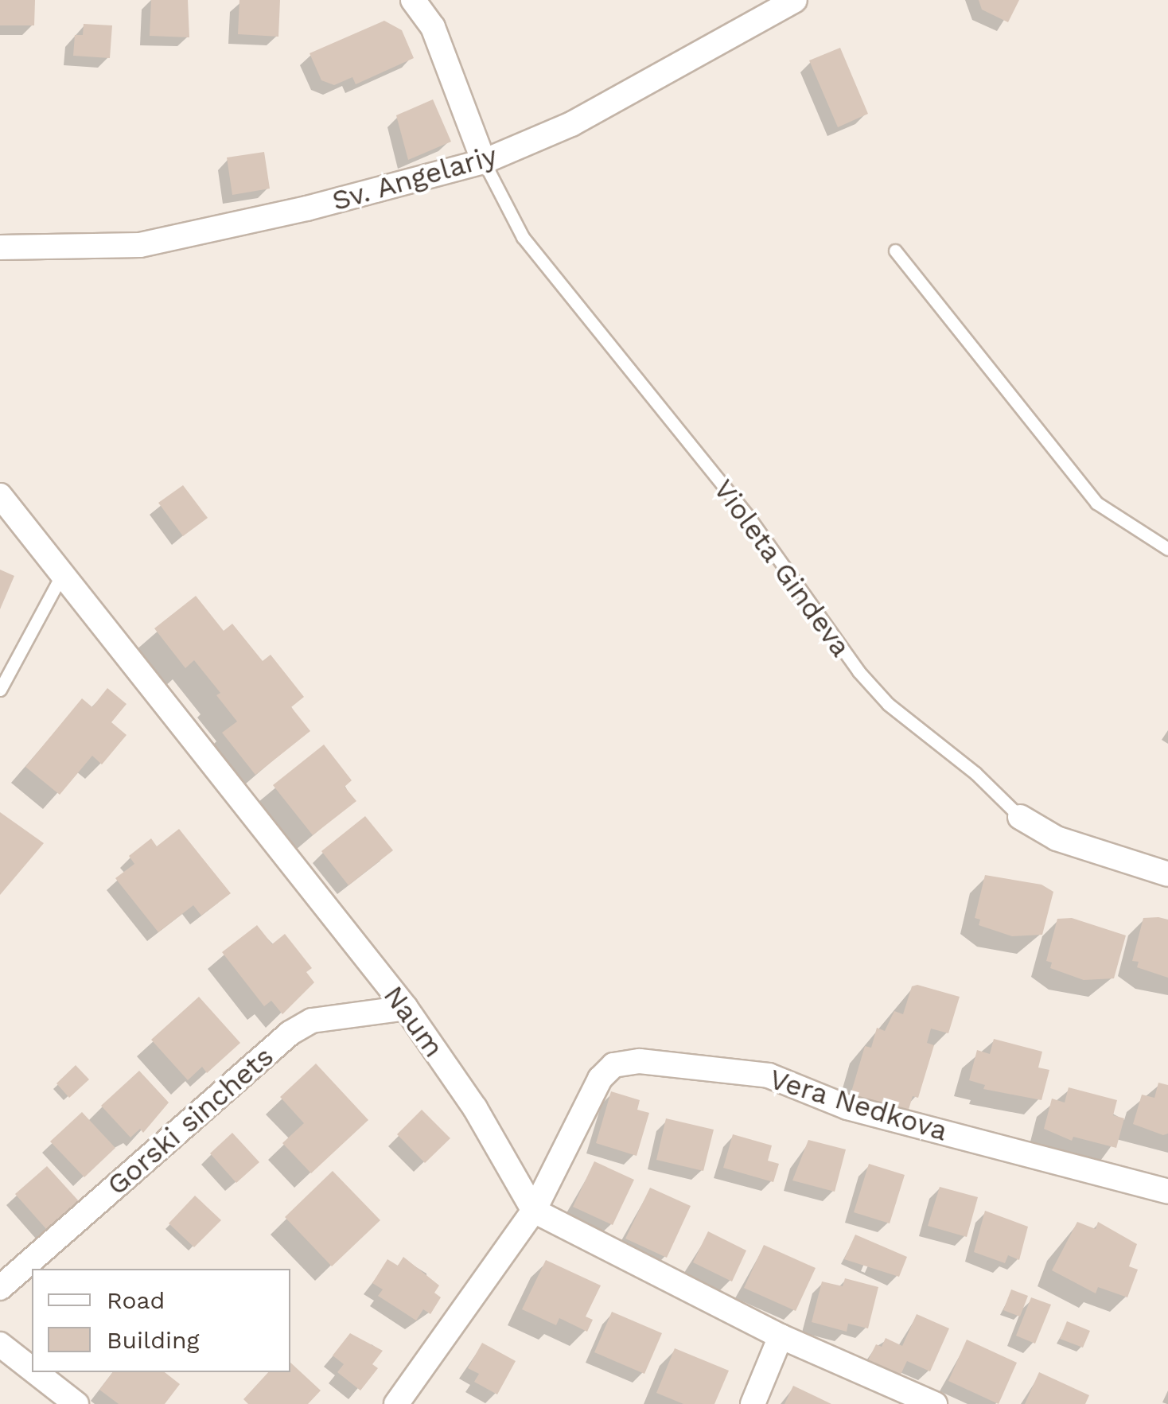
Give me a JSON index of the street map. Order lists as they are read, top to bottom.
{
  "streets": {
    "street": [
      "Sv. Angelariy",
      "Violeta Gindeva",
      "Naum",
      "Vera Nedkova",
      "Gorski sinchets"
    ]
  },
  "crossings": [
    ["Sv. Angelariy", "Violeta Gindeva"],
    ["Naum", "Vera Nedkova"],
    ["Naum", "Gorski sinchets"]
  ],
  "legend": ["Road", "Building"]
}
